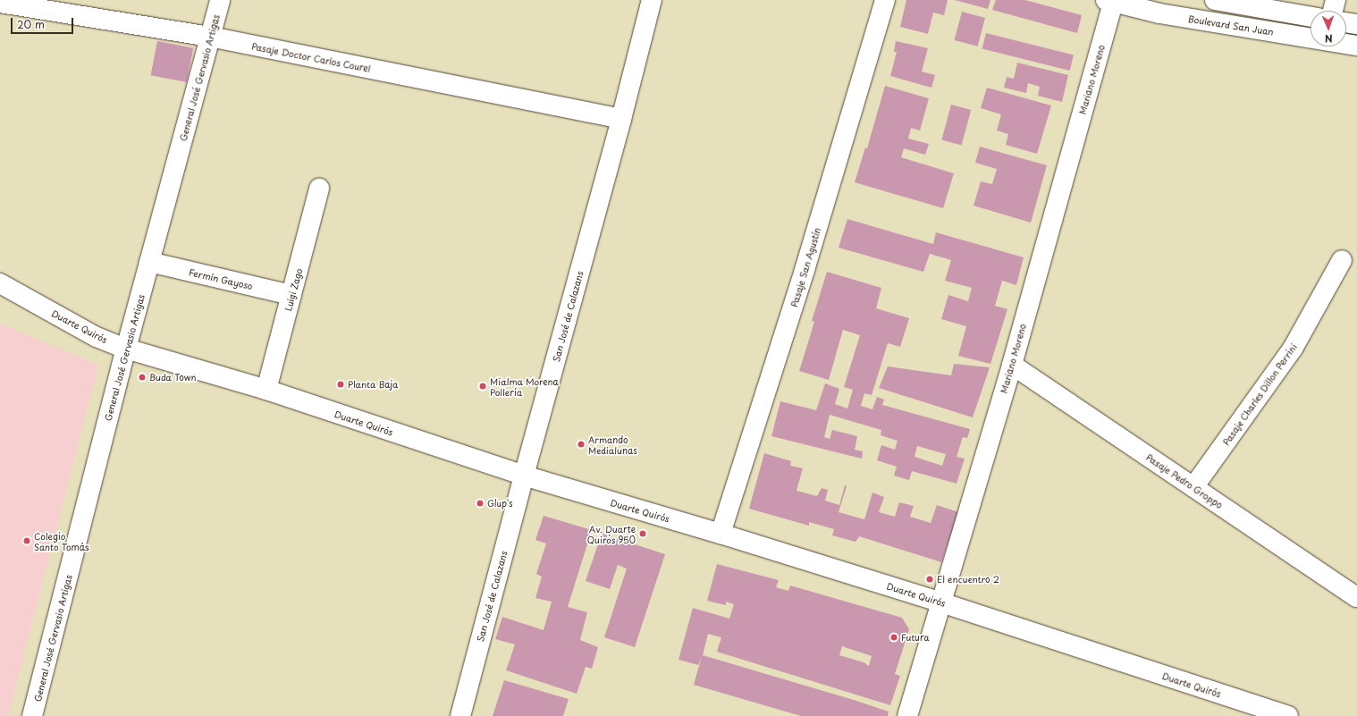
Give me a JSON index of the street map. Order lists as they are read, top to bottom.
{
  "streets": {
    "street": [
      "Boulevard San Juan",
      "Pasaje Doctor Carlos Courel",
      "General José Gervasio Artigas",
      "Mariano Moreno",
      "Pasaje San Agustín",
      "Fermín Gayoso",
      "Luigi Zago",
      "San José de Calazans",
      "Duarte Quirós",
      "Pasaje Charles Dillon Perrini",
      "Pasaje Pedro Groppo"
    ]
  },
  "crossings": [
    ["Boulevard San Juan", "Mariano Moreno"],
    ["Pasaje Doctor Carlos Courel", "General José Gervasio Artigas"],
    ["Pasaje Doctor Carlos Courel", "San José de Calazans"],
    ["General José Gervasio Artigas", "Fermín Gayoso"],
    ["General José Gervasio Artigas", "Duarte Quirós"],
    ["Mariano Moreno", "Duarte Quirós"],
    ["Mariano Moreno", "Pasaje Pedro Groppo"],
    ["Pasaje San Agustín", "Duarte Quirós"],
    ["Fermín Gayoso", "Luigi Zago"],
    ["Luigi Zago", "Duarte Quirós"],
    ["San José de Calazans", "Duarte Quirós"],
    ["Pasaje Charles Dillon Perrini", "Pasaje Pedro Groppo"]
  ],
  "places": [
    "Buda Town",
    "Planta Baja",
    "Mialma Morena Pollería",
    "Armando Medialunas",
    "Glup's",
    "Av. Duarte Quirós 950",
    "Colegio Santo Tomás",
    "El encuentro 2",
    "Futura"
  ],
  "scale_bar": "20 m",
  "north": "bottom"
}
